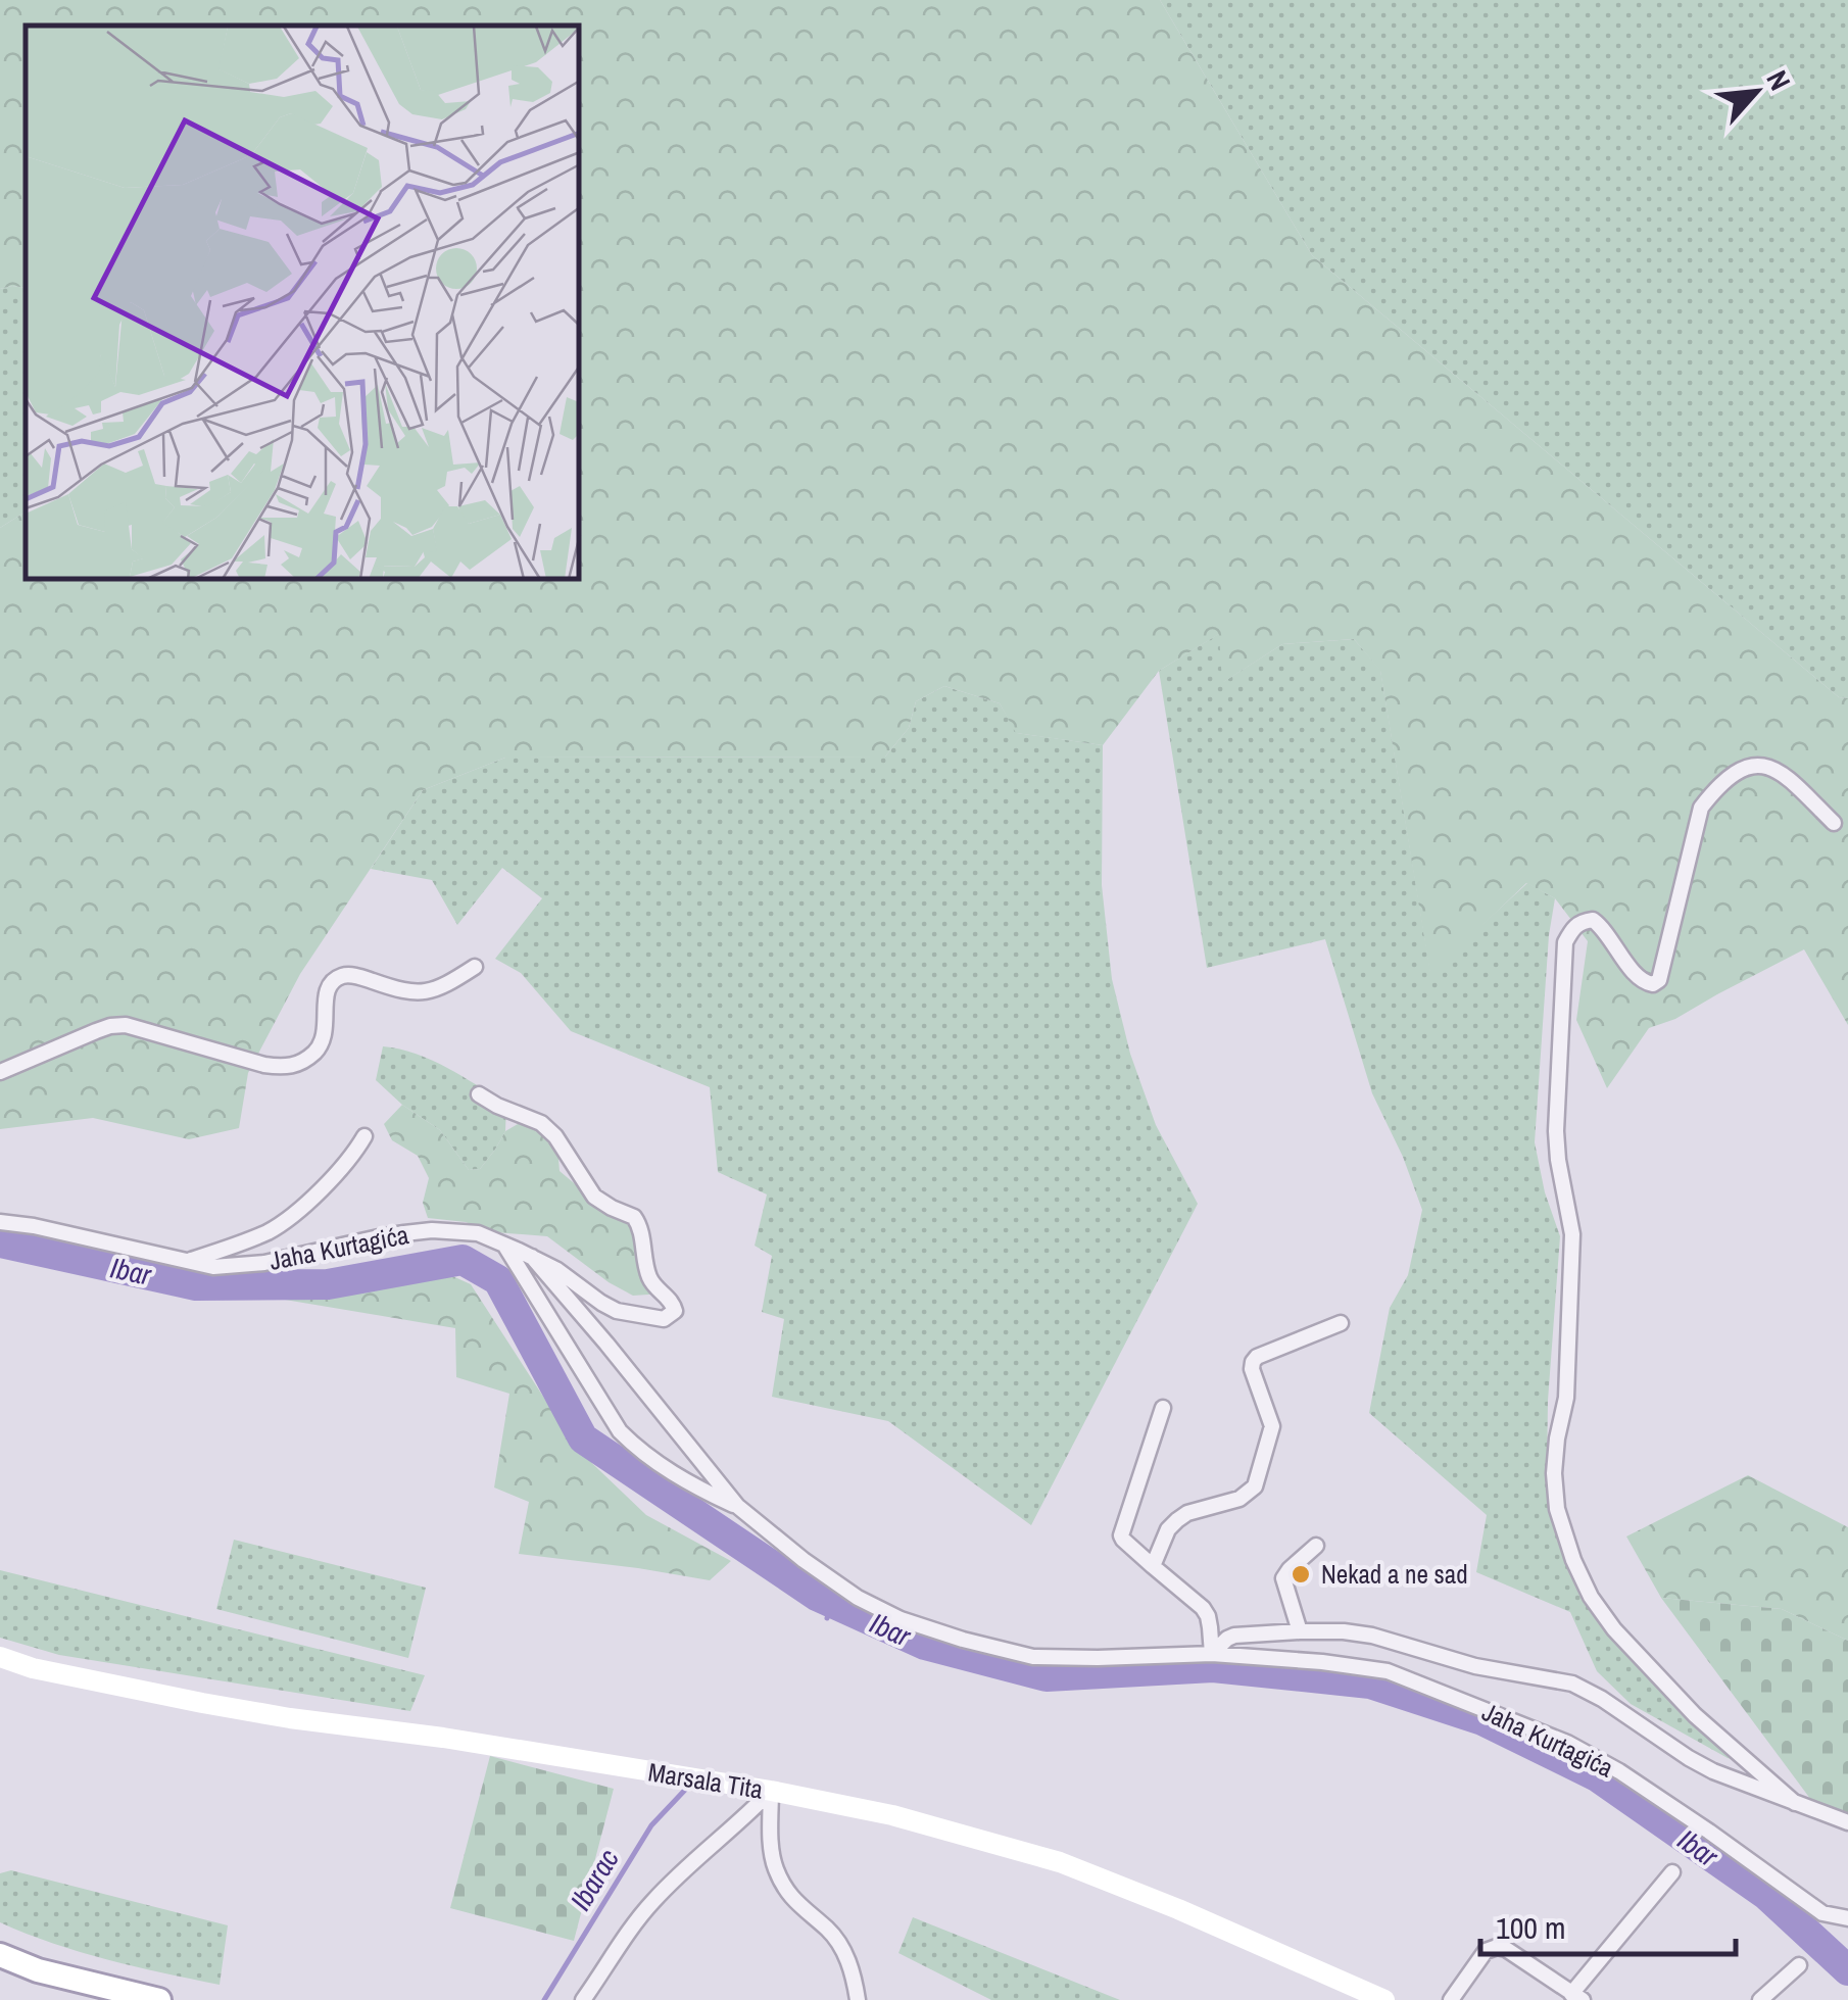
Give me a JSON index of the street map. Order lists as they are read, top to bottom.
{
  "streets": {
    "street": ["Jaha Kurtagića", "Marsala Tita"]
  },
  "water": ["Ibar", "Ibarac"],
  "places": ["Nekad a ne sad"],
  "scale_bar": "100 m",
  "north": "top right"
}
